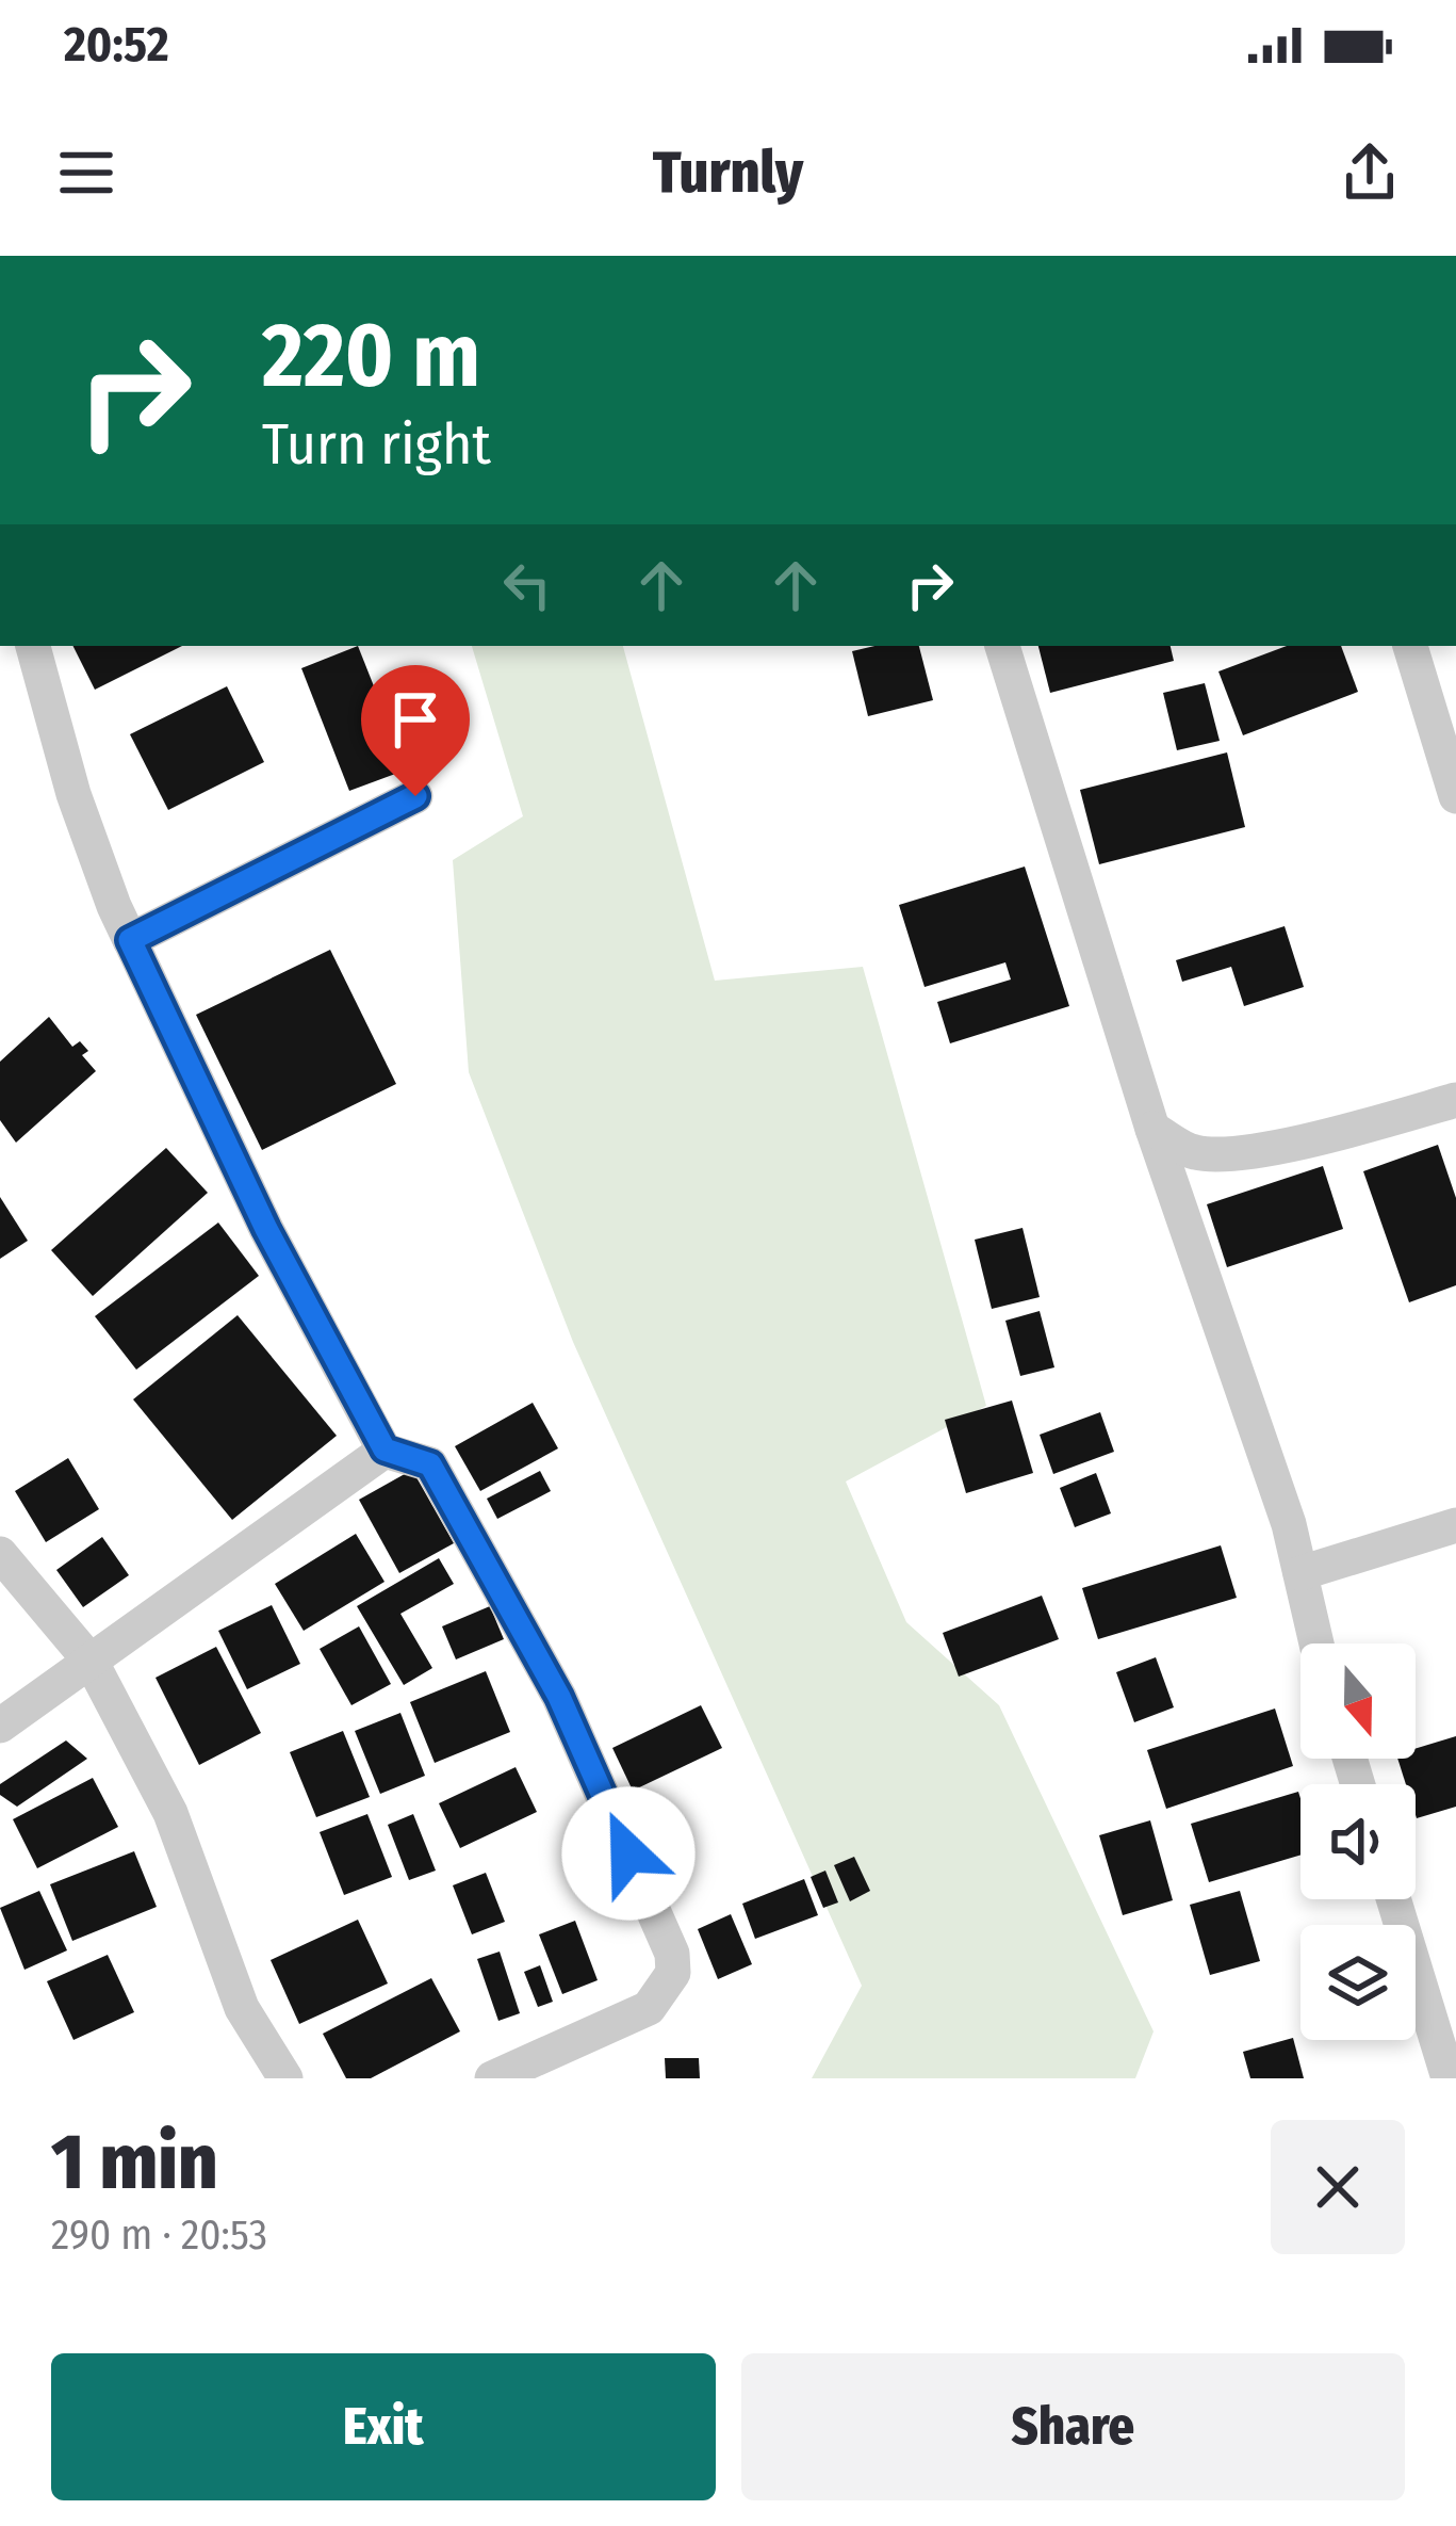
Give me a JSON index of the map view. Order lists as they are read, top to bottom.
{
  "north": "bottom",
  "page": {
    "status": "20:52",
    "header": "Turnly",
    "turn": ["220 m", "Turn right"],
    "heading": ["1 min", "290 m · 20:53"],
    "buttons": ["Exit", "Share"]
  }
}
